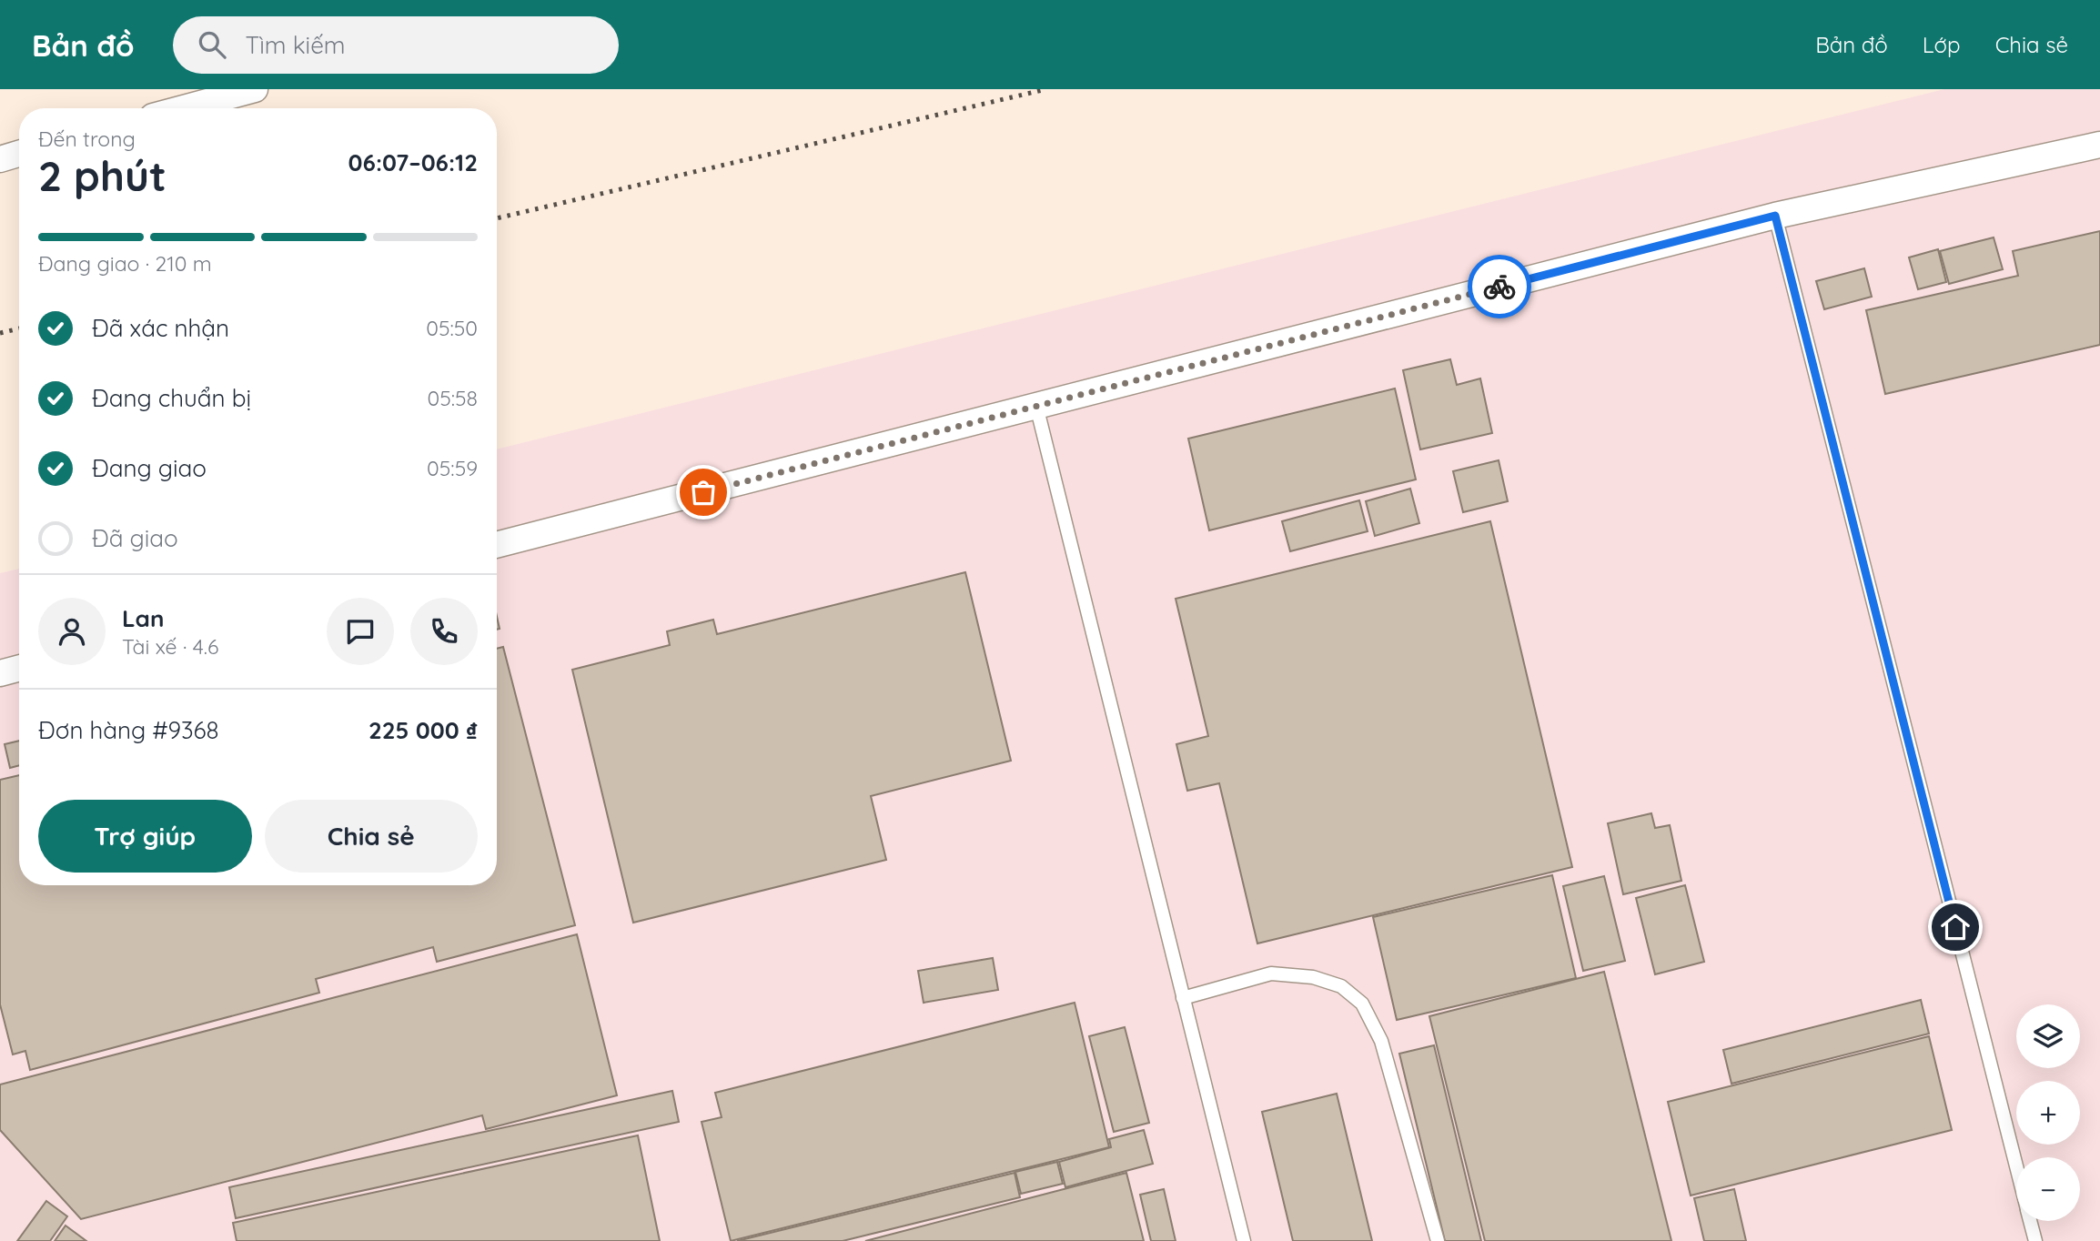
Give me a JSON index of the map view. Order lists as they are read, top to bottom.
{
  "page": {
    "header": "Bản đồ",
    "search": "Tìm kiếm",
    "nav": ["Bản đồ", "Lớp", "Chia sẻ"],
    "heading": ["2 phút", "Đến trong", "06:07–06:12"],
    "panel": [
      "Lan",
      "Tài xế · 4.6",
      "Đơn hàng #9368",
      "225 000 ₫"
    ],
    "bar": "Đang giao · 210 m",
    "list": [
      ["Đã xác nhận", "05:50"],
      ["Đang chuẩn bị", "05:58"],
      ["Đang giao", "05:59"],
      "Đã giao"
    ],
    "buttons": ["Trợ giúp", "Chia sẻ"],
    "map_buttons": ["+", "−"]
  }
}
